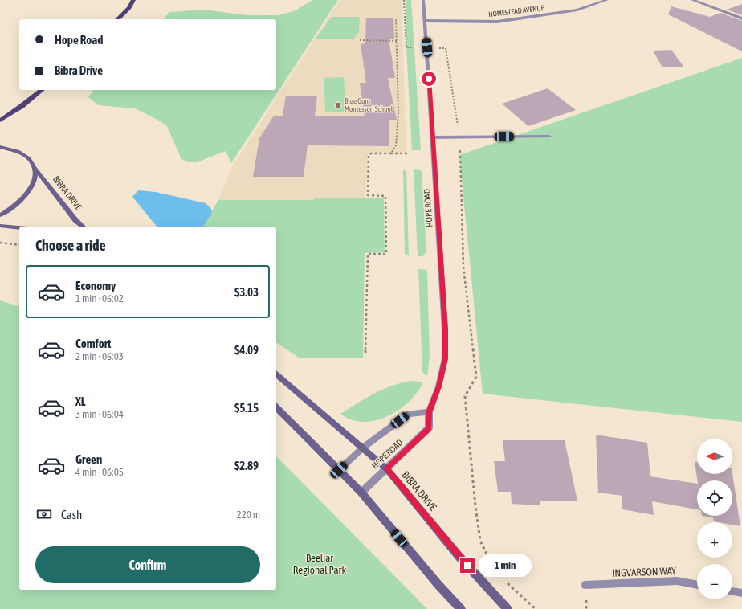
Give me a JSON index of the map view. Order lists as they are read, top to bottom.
{
  "streets": {
    "street": [
      "HOMESTEAD AVENUE",
      "BIBRA DRIVE",
      "HOPE ROAD",
      "INGVARSON WAY"
    ]
  },
  "crossings": [
    ["HOMESTEAD AVENUE", "HOPE ROAD"],
    ["BIBRA DRIVE", "HOPE ROAD"]
  ],
  "parks": ["Beeliar Regional Park"],
  "places": ["Blue Gum Montessori School"],
  "north": "left",
  "page": {
    "banner": ["Hope Road", "Bibra Drive"],
    "heading": "Choose a ride",
    "list": [
      {
        "name": "Economy",
        "note": "1 min · 06:02",
        "value": "$3.03"
      },
      {
        "name": "Comfort",
        "note": "2 min · 06:03",
        "value": "$4.09"
      },
      {
        "name": "XL",
        "note": "3 min · 06:04",
        "value": "$5.15"
      },
      {
        "name": "Green",
        "note": "4 min · 06:05",
        "value": "$2.89"
      }
    ],
    "map_buttons": ["+", "−"],
    "pay": ["Cash", "220 m"],
    "buttons": "Confirm",
    "bubble": "1 min"
  }
}
